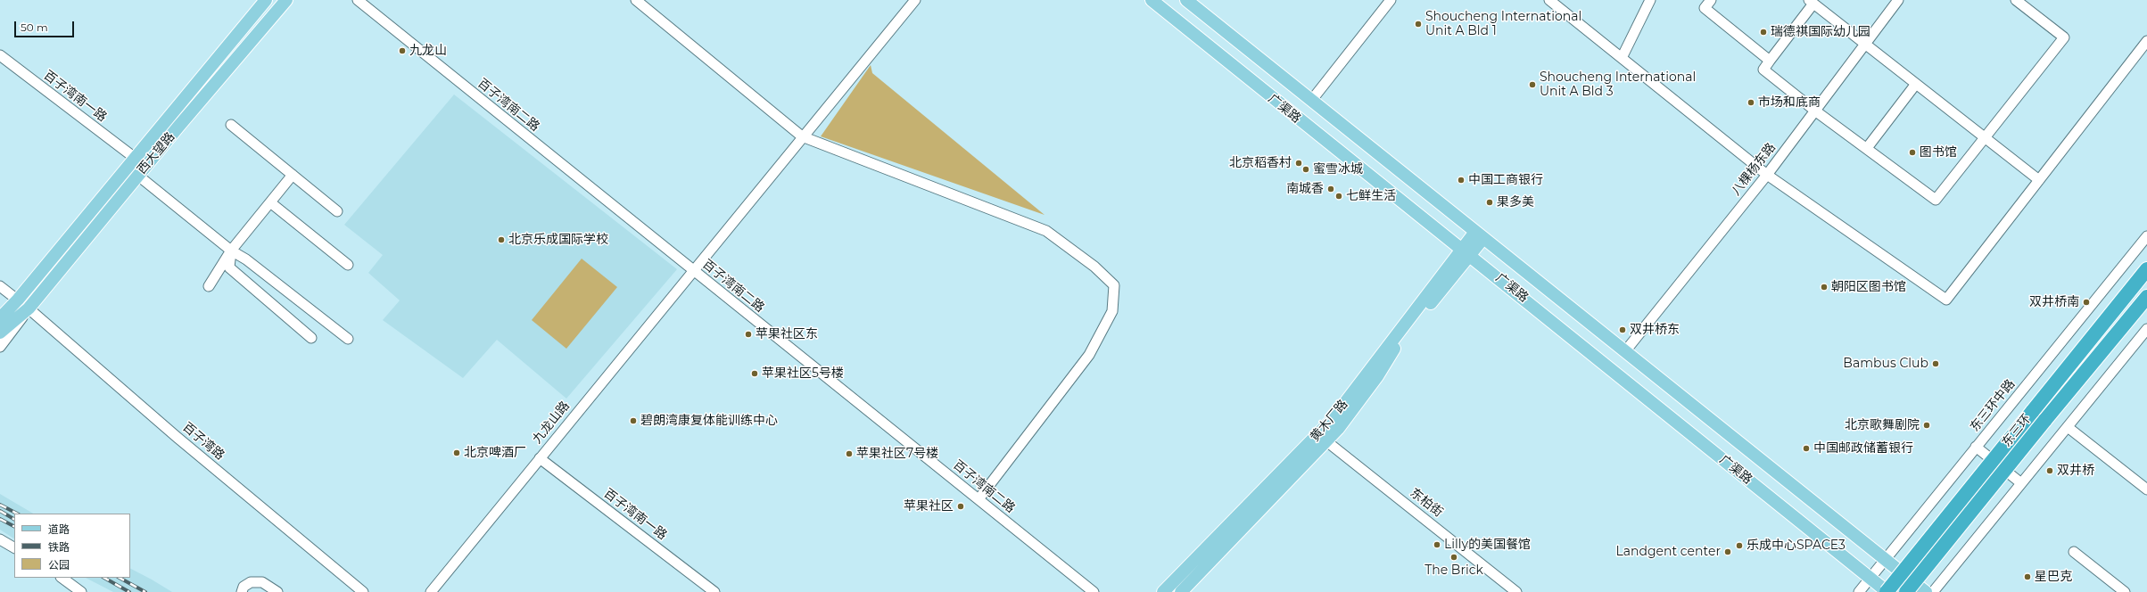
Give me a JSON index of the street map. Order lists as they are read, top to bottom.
{
  "streets": {
    "highway": ["东三环"],
    "main road": ["广渠路", "西大望路", "黄木厂路"],
    "street": [
      "百子湾南一路",
      "百子湾南二路",
      "八棵杨东路",
      "东三环中路",
      "九龙山路",
      "百子湾路",
      "东柏街"
    ]
  },
  "crossings": [
    ["百子湾南一路", "西大望路"],
    ["百子湾南一路", "九龙山路"],
    ["百子湾南二路", "九龙山路"],
    ["广渠路", "八棵杨东路"],
    ["广渠路", "东三环中路"],
    ["广渠路", "黄木厂路"],
    ["广渠路", "东三环"],
    ["西大望路", "百子湾路"],
    ["黄木厂路", "东柏街"]
  ],
  "places": [
    "Shoucheng International Unit A Bld 1",
    "瑞德祺国际幼儿园",
    "九龙山",
    "Shoucheng International Unit A Bld 3",
    "市场和底商",
    "图书馆",
    "北京稻香村",
    "蜜雪冰城",
    "中国工商银行",
    "南城香",
    "七鲜生活",
    "果多美",
    "北京乐成国际学校",
    "朝阳区图书馆",
    "双井桥南",
    "双井桥东",
    "苹果社区东",
    "Bambus Club",
    "苹果社区5号楼",
    "碧朗湾康复体能训练中心",
    "北京歌舞剧院",
    "中国邮政储蓄银行",
    "北京啤酒厂",
    "苹果社区7号楼",
    "双井桥",
    "苹果社区",
    "Lilly的美国餐馆",
    "乐成中心SPACE3",
    "Landgent center",
    "The Brick",
    "星巴克"
  ],
  "legend": ["道路", "铁路", "公园"],
  "scale_bar": "50 m"
}
